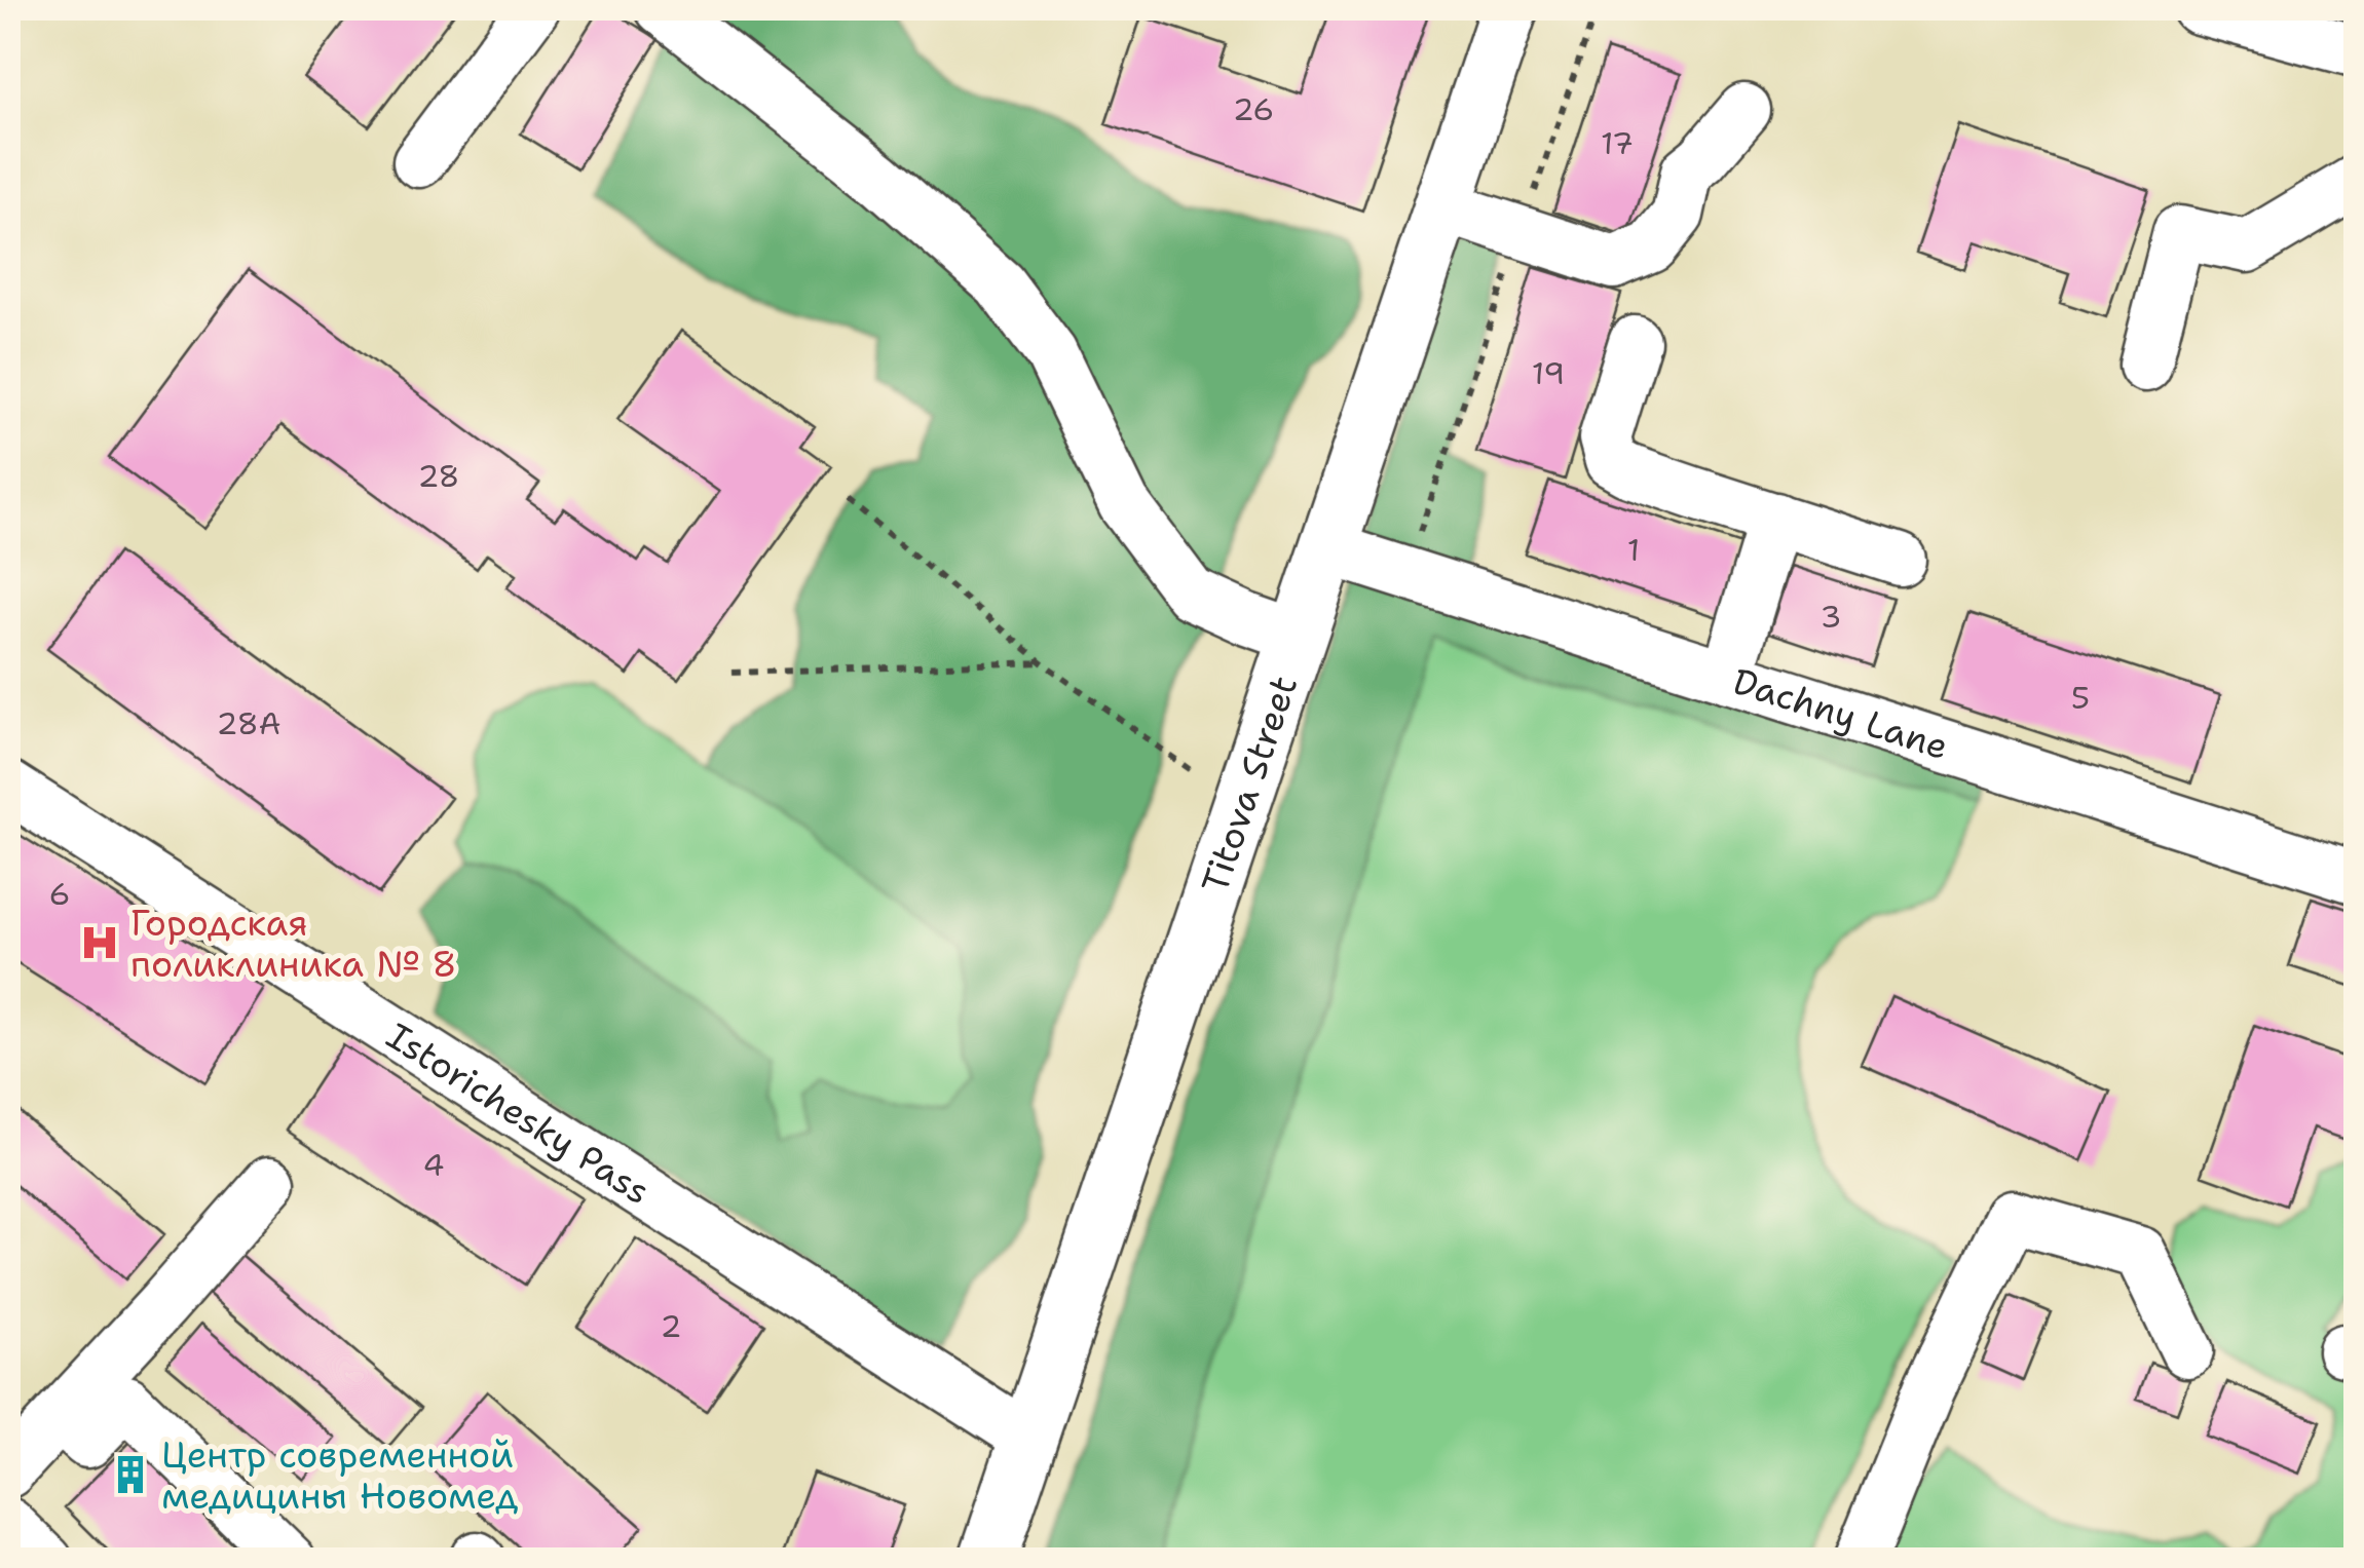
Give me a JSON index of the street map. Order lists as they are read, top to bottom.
{
  "streets": {
    "main road": ["Titova Street"],
    "street": ["Dachny Lane", "Istorichesky Pass"]
  },
  "crossings": [
    ["Dachny Lane", "Titova Street"],
    ["Titova Street", "Istorichesky Pass"]
  ],
  "places": {
    "hospital": ["Городская поликлиника № 8"],
    "building": ["Центр современной медицины Новомед"]
  },
  "house_numbers": [
    "26",
    "17",
    "19",
    "28",
    "1",
    "3",
    "5",
    "28А",
    "6",
    "4",
    "2"
  ]
}
